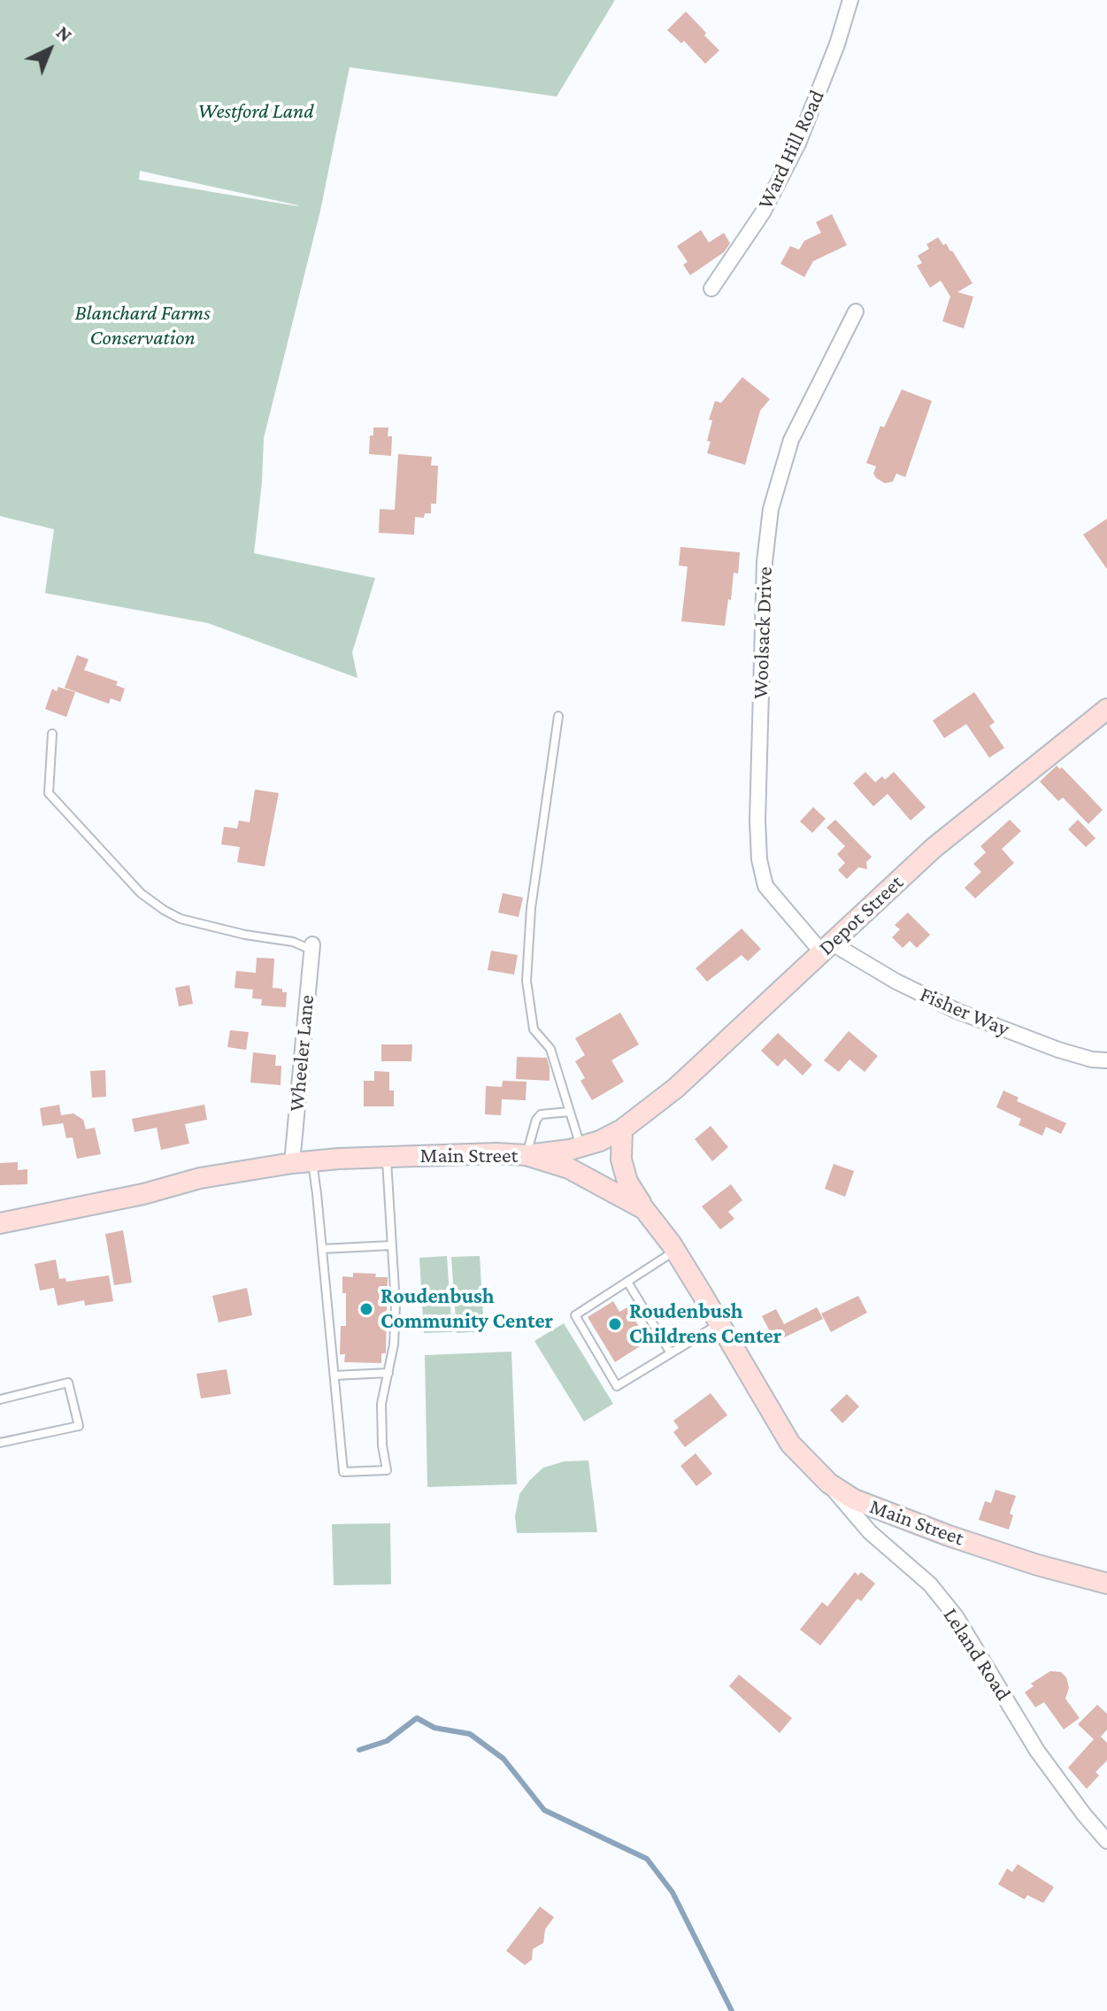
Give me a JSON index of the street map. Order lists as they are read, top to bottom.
{
  "streets": {
    "main road": ["Depot Street", "Main Street"],
    "street": [
      "Ward Hill Road",
      "Woolsack Drive",
      "Fisher Way",
      "Wheeler Lane",
      "Leland Road"
    ]
  },
  "crossings": [
    ["Woolsack Drive", "Depot Street"],
    ["Woolsack Drive", "Fisher Way"],
    ["Depot Street", "Fisher Way"],
    ["Depot Street", "Main Street"],
    ["Wheeler Lane", "Main Street"],
    ["Main Street", "Leland Road"]
  ],
  "parks": ["Westford Land", "Blanchard Farms Conservation"],
  "places": ["Roudenbush Community Center", "Roudenbush Childrens Center"],
  "north": "top right"
}
